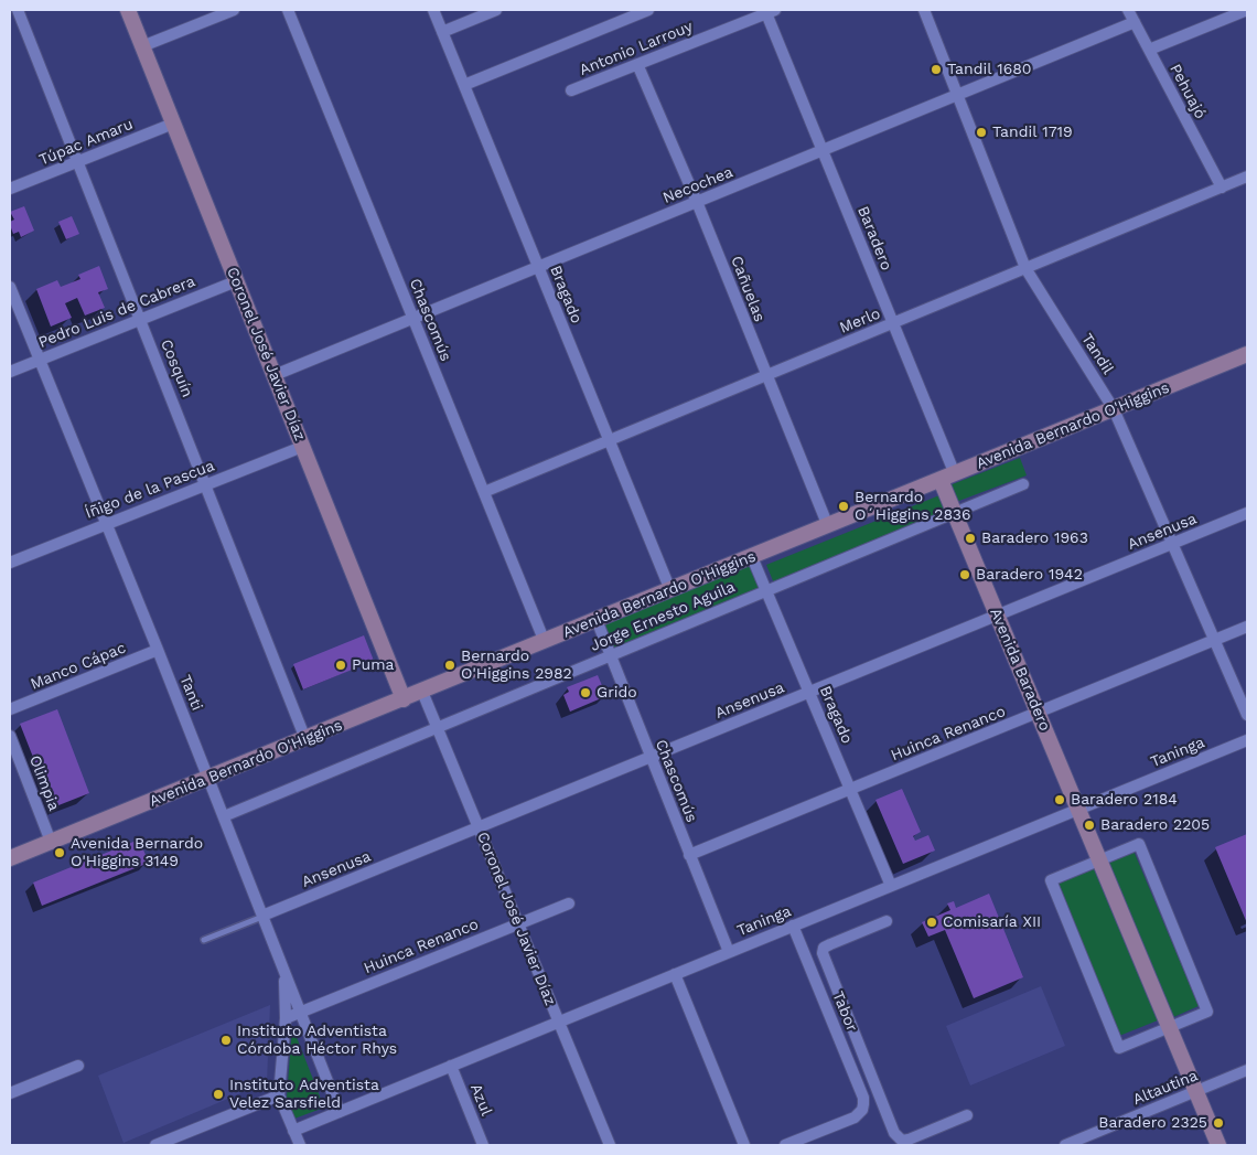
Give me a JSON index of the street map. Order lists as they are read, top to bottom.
{
  "streets": {
    "main road": ["Coronel José Javier Díaz", "Avenida Bernardo O'Higgins", "Avenida Baradero"],
    "street": [
      "Antonio Larrouy",
      "Pehuajó",
      "Túpac Amaru",
      "Necochea",
      "Baradero",
      "Cañuelas",
      "Bragado",
      "Pedro Luis de Cabrera",
      "Chascomús",
      "Merlo",
      "Tandil",
      "Cosquín",
      "Íñigo de la Pascua",
      "Ansenusa",
      "Jorge Ernesto Aguila",
      "Manco Cápac",
      "Tanti",
      "Huinca Renanco",
      "Taninga",
      "Olimpia",
      "Tabor",
      "Altautina",
      "Azul"
    ]
  },
  "crossings": [
    ["Antonio Larrouy", "Baradero"],
    ["Antonio Larrouy", "Cañuelas"],
    ["Pehuajó", "Necochea"],
    ["Pehuajó", "Merlo"],
    ["Túpac Amaru", "Coronel José Javier Díaz"],
    ["Túpac Amaru", "Cosquín"],
    ["Necochea", "Baradero"],
    ["Necochea", "Cañuelas"],
    ["Necochea", "Bragado"],
    ["Necochea", "Chascomús"],
    ["Necochea", "Coronel José Javier Díaz"],
    ["Necochea", "Tandil"],
    ["Baradero", "Merlo"],
    ["Baradero", "Avenida Bernardo O'Higgins"],
    ["Baradero", "Avenida Baradero"],
    ["Cañuelas", "Merlo"],
    ["Cañuelas", "Avenida Bernardo O'Higgins"],
    ["Bragado", "Merlo"],
    ["Bragado", "Avenida Bernardo O'Higgins"],
    ["Bragado", "Ansenusa"],
    ["Bragado", "Jorge Ernesto Aguila"],
    ["Bragado", "Huinca Renanco"],
    ["Bragado", "Taninga"],
    ["Pedro Luis de Cabrera", "Coronel José Javier Díaz"],
    ["Pedro Luis de Cabrera", "Cosquín"],
    ["Pedro Luis de Cabrera", "Tanti"],
    ["Chascomús", "Merlo"],
    ["Chascomús", "Avenida Bernardo O'Higgins"],
    ["Chascomús", "Ansenusa"],
    ["Chascomús", "Jorge Ernesto Aguila"],
    ["Chascomús", "Huinca Renanco"],
    ["Chascomús", "Taninga"],
    ["Merlo", "Tandil"],
    ["Coronel José Javier Díaz", "Avenida Bernardo O'Higgins"],
    ["Coronel José Javier Díaz", "Íñigo de la Pascua"],
    ["Coronel José Javier Díaz", "Ansenusa"],
    ["Coronel José Javier Díaz", "Jorge Ernesto Aguila"],
    ["Coronel José Javier Díaz", "Huinca Renanco"],
    ["Coronel José Javier Díaz", "Taninga"],
    ["Tandil", "Avenida Bernardo O'Higgins"],
    ["Tandil", "Ansenusa"],
    ["Tandil", "Huinca Renanco"],
    ["Cosquín", "Avenida Bernardo O'Higgins"],
    ["Cosquín", "Íñigo de la Pascua"],
    ["Avenida Bernardo O'Higgins", "Avenida Baradero"],
    ["Avenida Bernardo O'Higgins", "Tanti"],
    ["Avenida Bernardo O'Higgins", "Olimpia"],
    ["Íñigo de la Pascua", "Tanti"],
    ["Ansenusa", "Avenida Baradero"],
    ["Ansenusa", "Tanti"],
    ["Jorge Ernesto Aguila", "Avenida Baradero"],
    ["Jorge Ernesto Aguila", "Tanti"],
    ["Manco Cápac", "Tanti"],
    ["Avenida Baradero", "Huinca Renanco"],
    ["Avenida Baradero", "Taninga"],
    ["Avenida Baradero", "Altautina"],
    ["Tanti", "Huinca Renanco"],
    ["Tanti", "Taninga"],
    ["Taninga", "Tabor"],
    ["Taninga", "Azul"]
  ],
  "places": [
    "Tandil 1680",
    "Tandil 1719",
    "Bernardo O´Higgins 2836",
    "Baradero 1963",
    "Baradero 1942",
    "Puma",
    "Bernardo O'Higgins 2982",
    "Grido",
    "Baradero 2184",
    "Baradero 2205",
    "Avenida Bernardo O'Higgins 3149",
    "Comisaría XII",
    "Instituto Adventista Córdoba Héctor Rhys",
    "Instituto Adventista Velez Sarsfield",
    "Baradero 2325"
  ]
}
